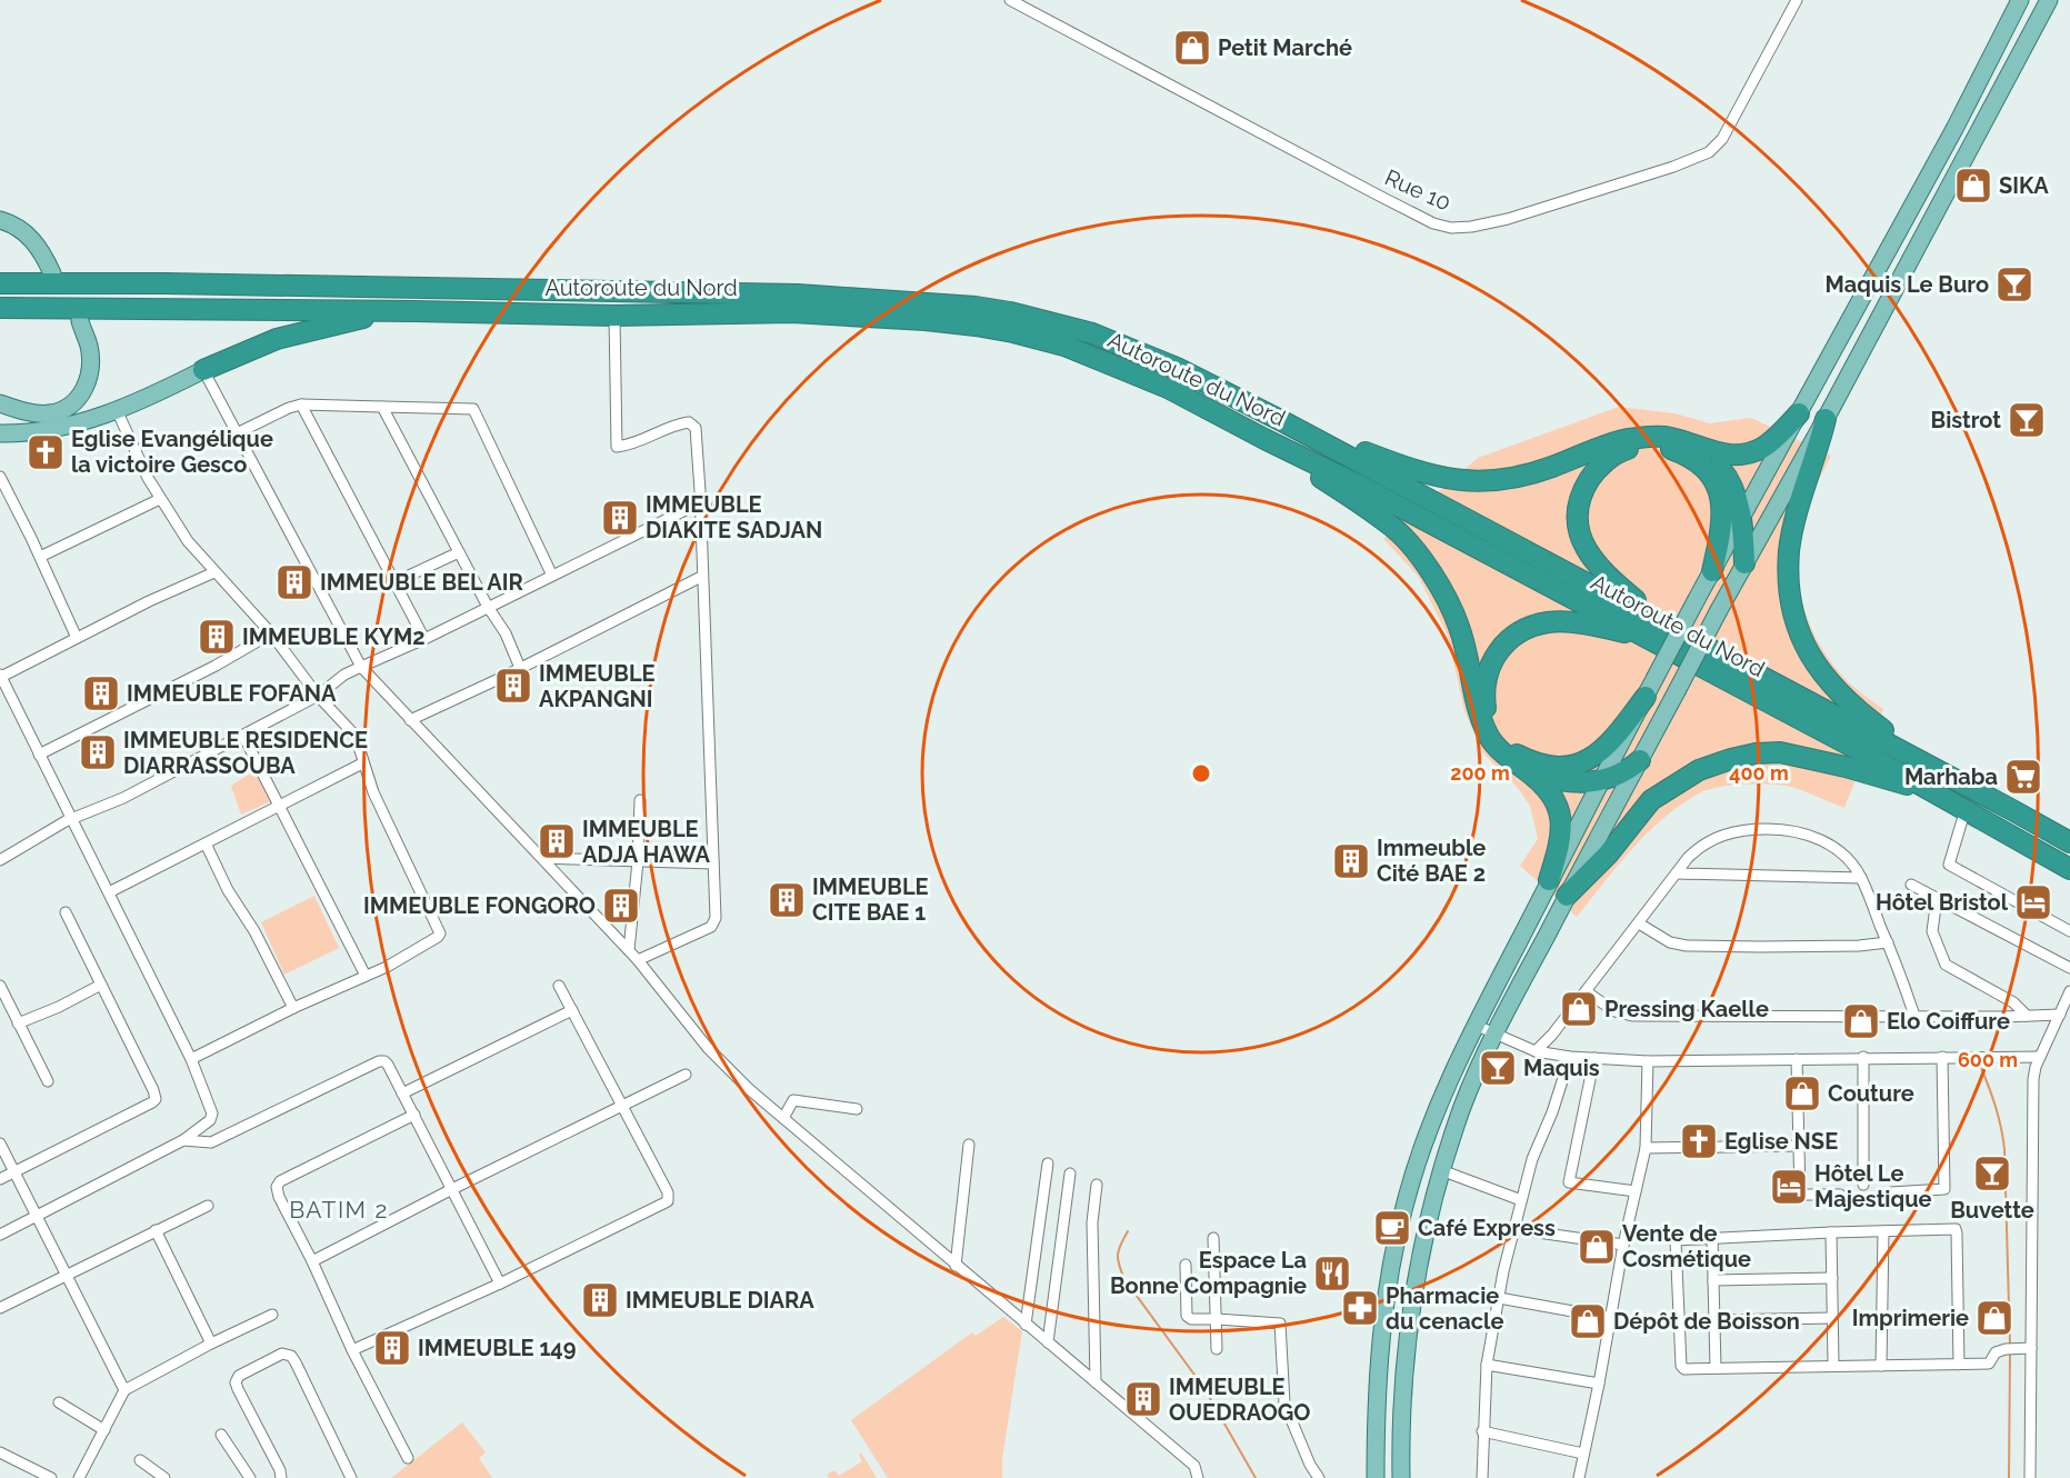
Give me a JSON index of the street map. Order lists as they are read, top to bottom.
{
  "streets": {
    "highway": ["Autoroute du Nord"],
    "street": ["Rue 10"]
  },
  "districts": ["BATIM 2"],
  "places": {
    "shop": [
      "Petit Marché",
      "SIKA",
      "Pressing Kaelle",
      "Elo Coiffure",
      "Couture",
      "Vente de Cosmétique",
      "Imprimerie",
      "Dépôt de Boisson"
    ],
    "bar": [
      "Maquis Le Buro",
      "Bistrot",
      "Maquis",
      "Buvette"
    ],
    "church": ["Eglise Evangélique la victoire Gesco", "Eglise NSE"],
    "building": [
      "IMMEUBLE DIAKITE SADJAN",
      "IMMEUBLE BEL AIR",
      "IMMEUBLE KYM2",
      "IMMEUBLE AKPANGNI",
      "IMMEUBLE FOFANA",
      "IMMEUBLE RESIDENCE DIARRASSOUBA",
      "IMMEUBLE ADJA HAWA",
      "Immeuble Cité BAE 2",
      "IMMEUBLE CITE BAE 1",
      "IMMEUBLE FONGORO",
      "IMMEUBLE DIARA",
      "IMMEUBLE 149",
      "IMMEUBLE OUEDRAOGO"
    ],
    "supermarket": ["Marhaba"],
    "hotel": ["Hôtel Bristol", "Hôtel Le Majestique"],
    "cafe": ["Café Express"],
    "restaurant": ["Espace La Bonne Compagnie"],
    "pharmacy": ["Pharmacie du cenacle"]
  },
  "rings": ["200 m", "400 m", "600 m"]
}
